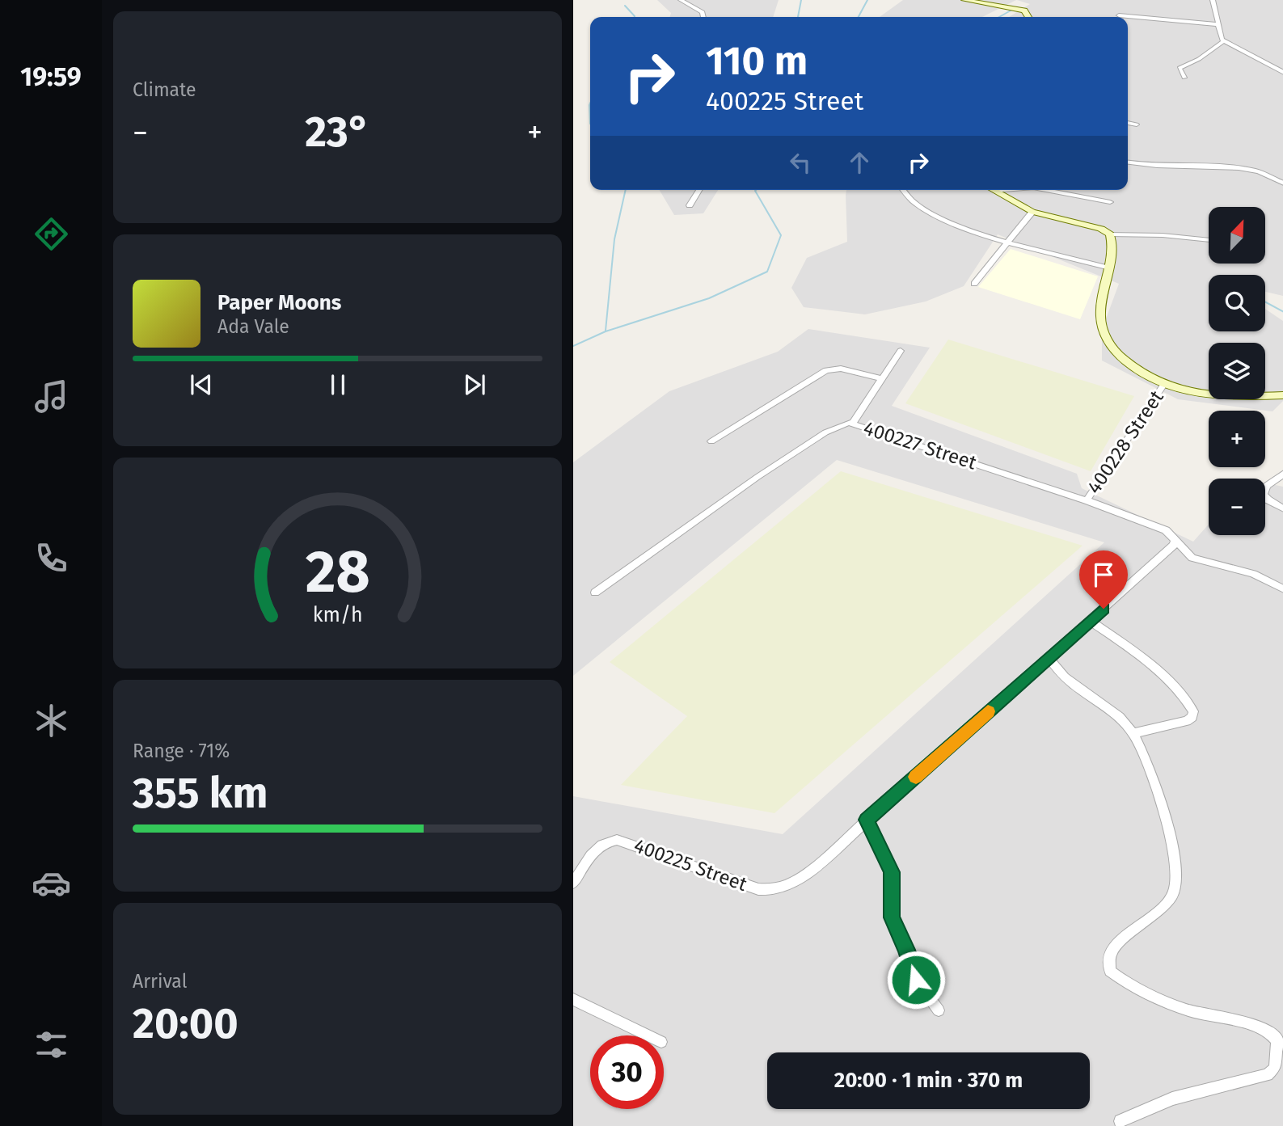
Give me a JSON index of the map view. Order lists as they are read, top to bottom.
{
  "streets": {
    "street": ["400228 Street", "400227 Street", "400225 Street"]
  },
  "crossings": [
    ["400228 Street", "400227 Street"],
    ["400227 Street", "400225 Street"]
  ],
  "north": "top right",
  "page": {
    "tabs": "19:59",
    "tile": [
      "Climate",
      ["Range · 71%", "355 km"],
      ["Arrival", "20:00"]
    ],
    "turn": ["110 m", "400225 Street"],
    "heat": ["−", "23°", "+"],
    "map_buttons": ["+", "−"],
    "song": ["Paper Moons", "Ada Vale"],
    "limit": "30",
    "trip": "20:00 · 1 min · 370 m",
    "gauge": ["28", "km/h"]
  }
}
